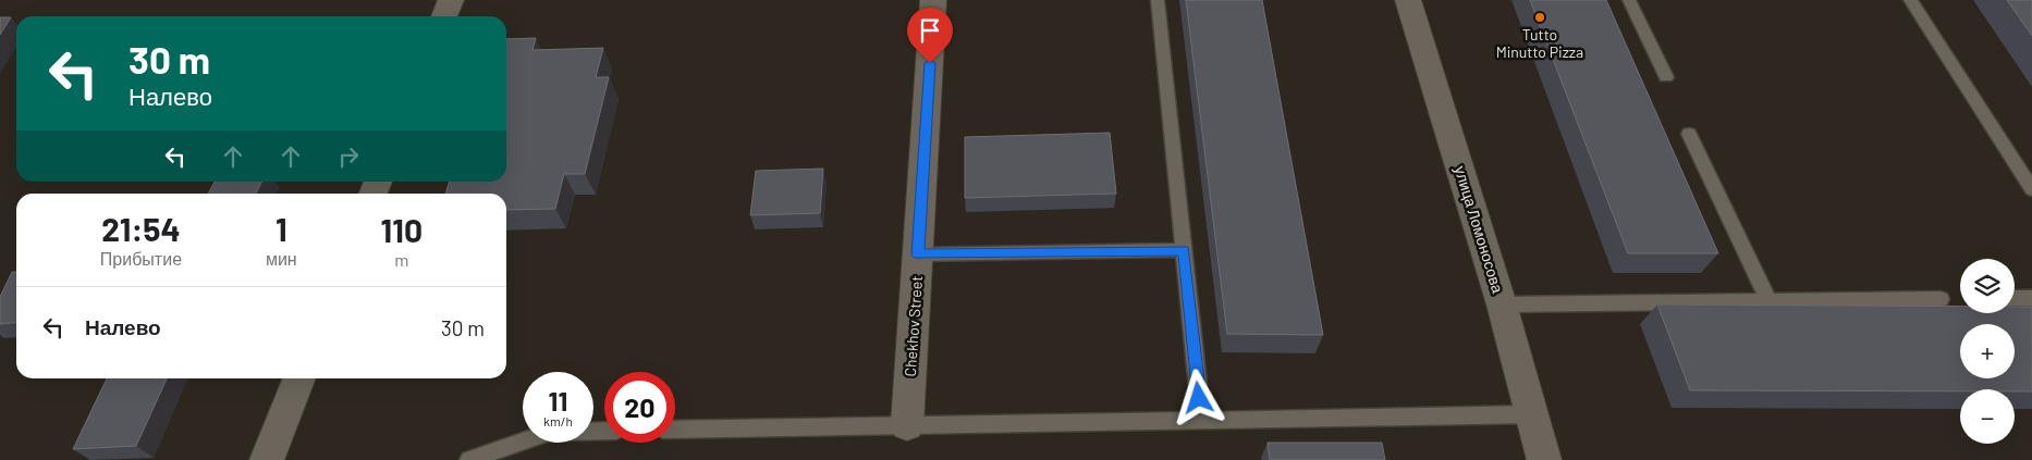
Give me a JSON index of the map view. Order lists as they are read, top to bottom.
{
  "streets": {
    "street": ["улица Ломоносова", "Chekhov Street"]
  },
  "places": ["Tutto Minutto Pizza"],
  "page": {
    "turn": ["30 m", "Налево"],
    "eta": [
      "21:54",
      "Прибытие",
      "1",
      "мин",
      "110",
      "m"
    ],
    "map_buttons": ["+", "−"],
    "list": [
      {
        "name": "Налево",
        "value": "30 m"
      }
    ],
    "speed": "11 km/h",
    "limit": "20"
  }
}
